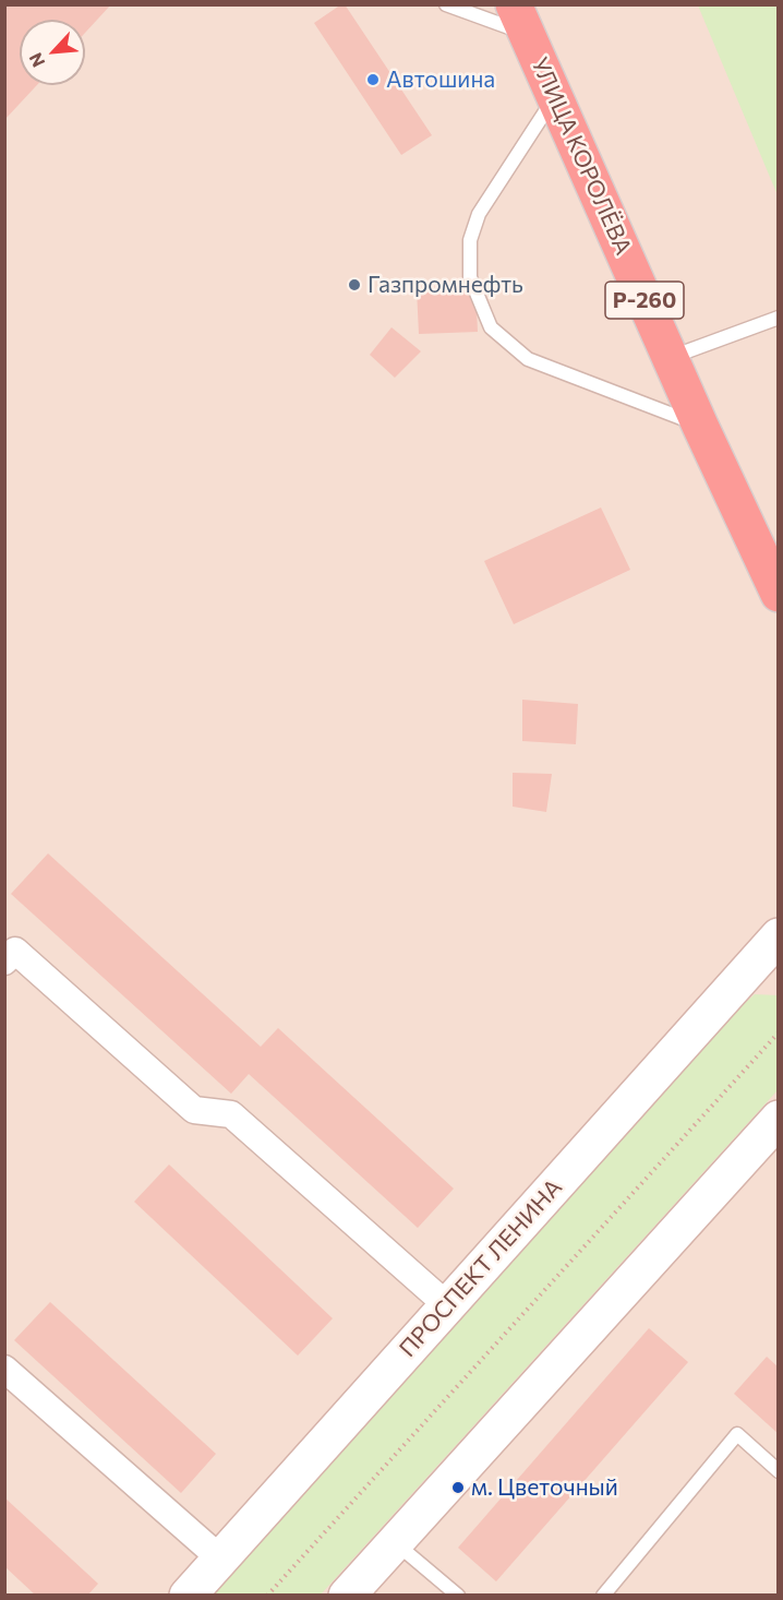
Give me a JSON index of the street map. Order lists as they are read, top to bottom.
{
  "streets": {
    "highway": ["УЛИЦА КОРОЛЁВА", "Р-260"],
    "street": ["ПРОСПЕКТ ЛЕНИНА"]
  },
  "places": ["Автошина", "Газпромнефть", "м. Цветочный"],
  "north": "bottom left"
}
